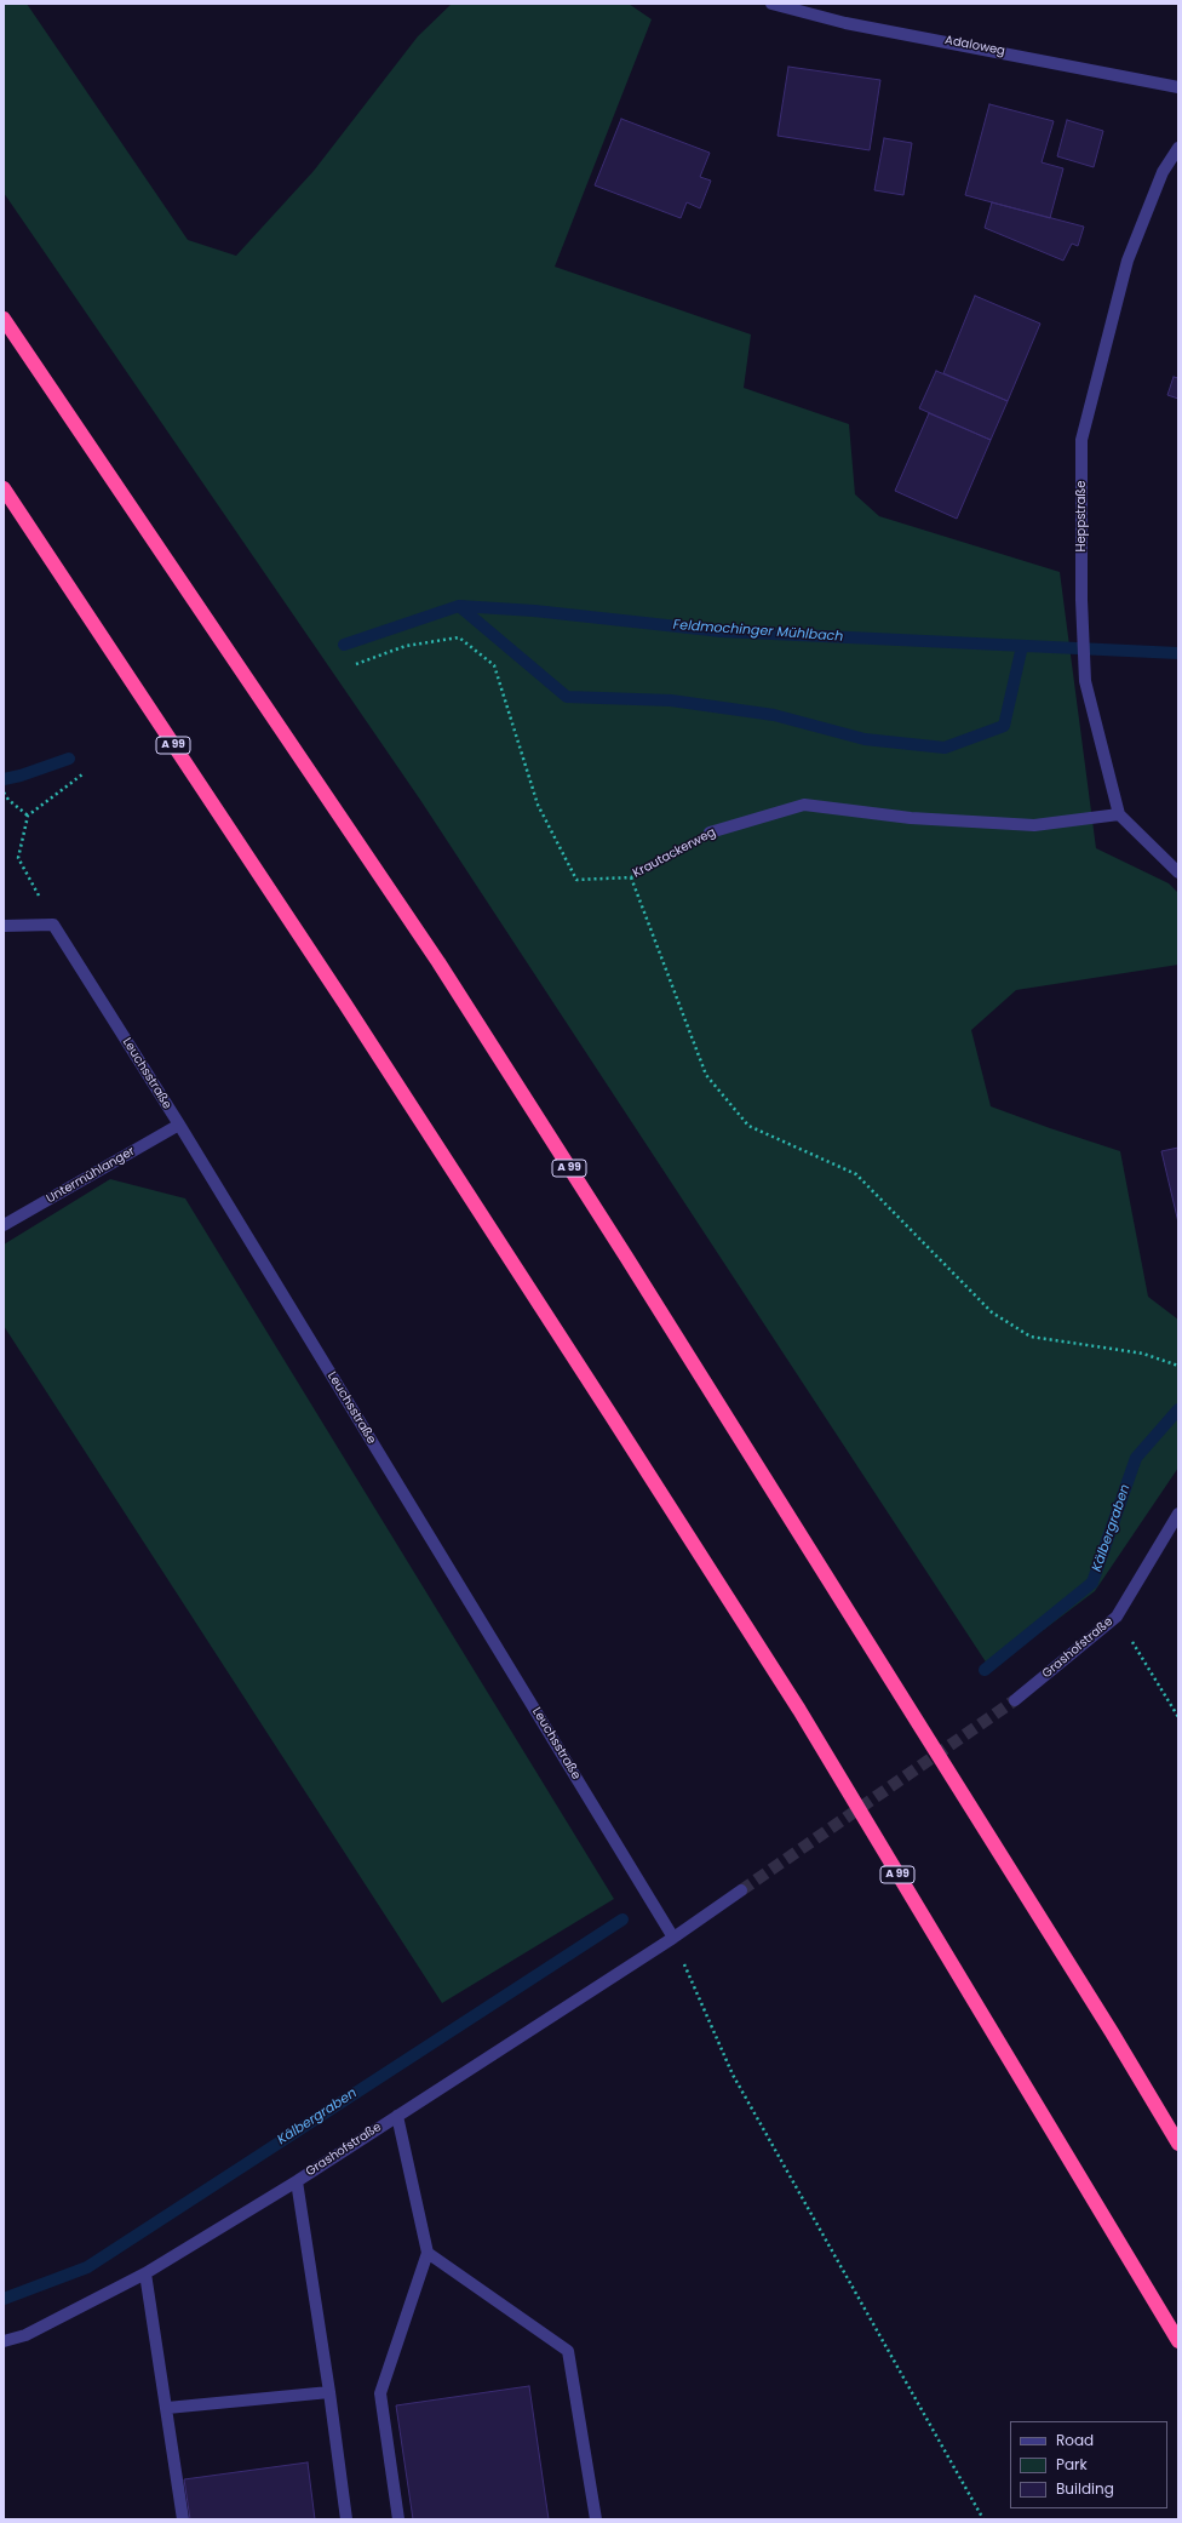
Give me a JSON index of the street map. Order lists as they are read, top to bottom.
{
  "streets": {
    "highway": ["A 99"],
    "street": [
      "Adaloweg",
      "Heppstraße",
      "Krautackerweg",
      "Leuchsstraße",
      "Untermühlanger",
      "Grashofstraße"
    ]
  },
  "crossings": [
    ["Heppstraße", "Krautackerweg"],
    ["Leuchsstraße", "Untermühlanger"],
    ["Leuchsstraße", "Grashofstraße"]
  ],
  "water": ["Feldmochinger Mühlbach", "Kälbergraben"],
  "legend": ["Road", "Park", "Building"]
}
